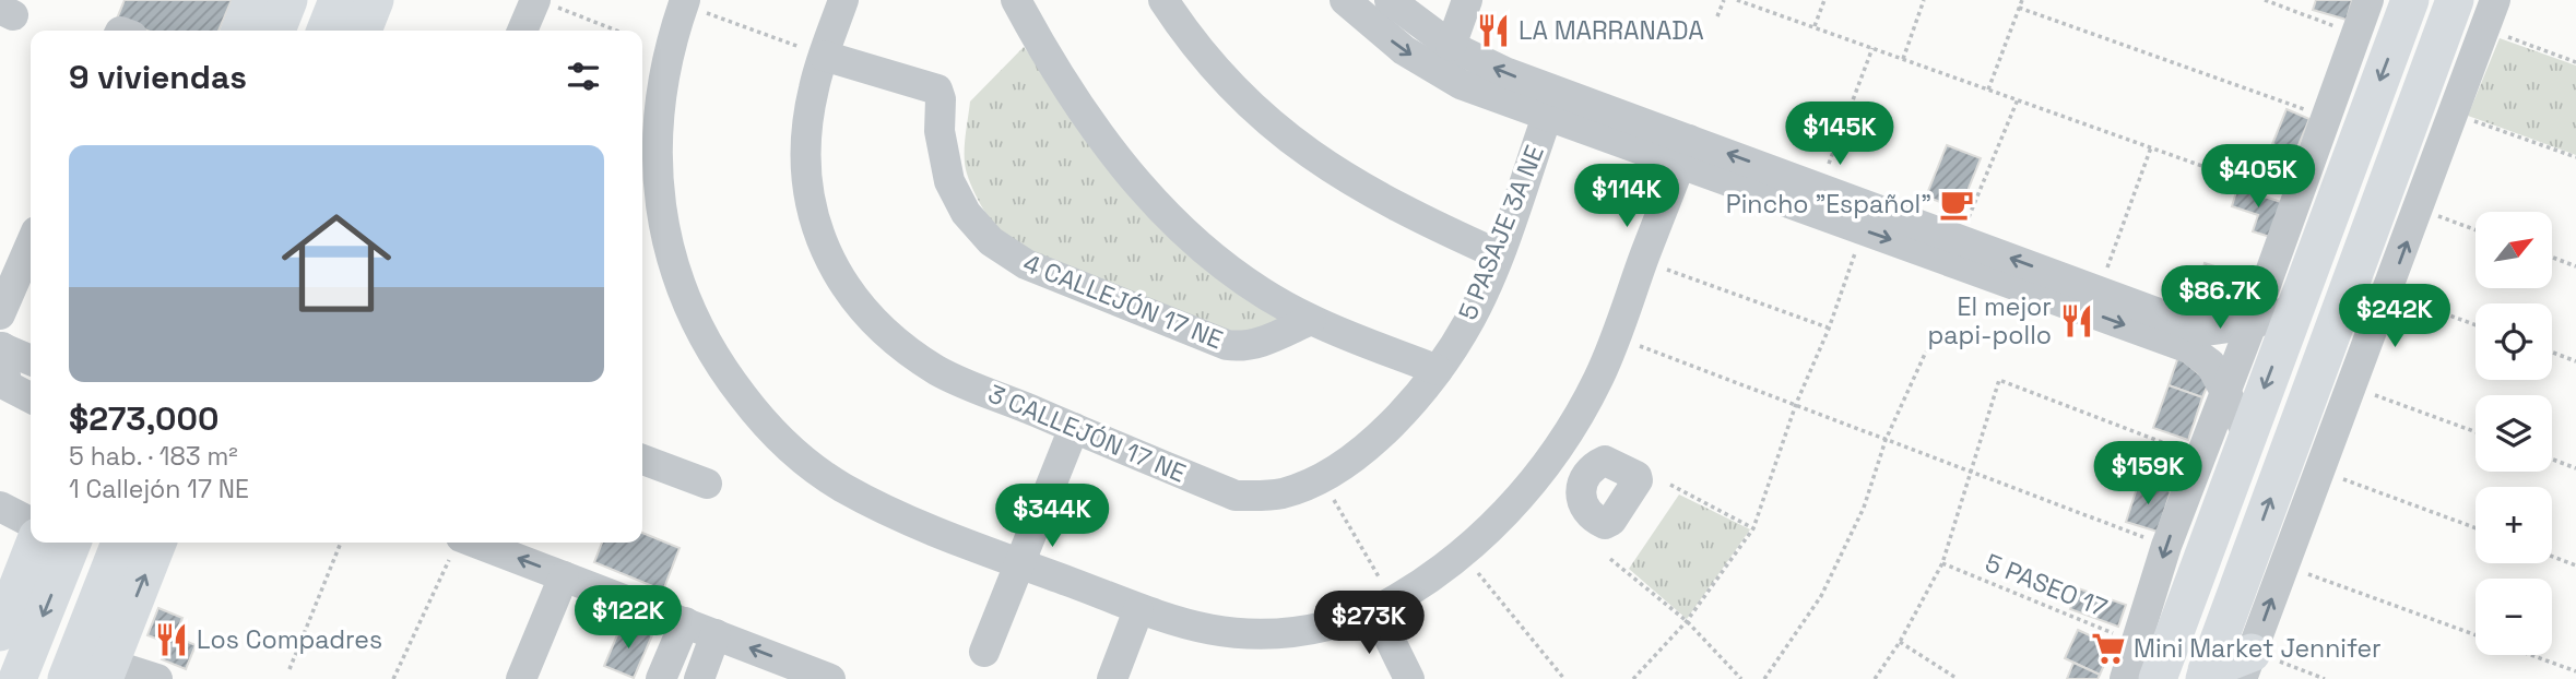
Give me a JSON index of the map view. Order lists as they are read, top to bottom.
{
  "streets": {
    "street": ["5 PASAJE 3A NE", "4 CALLEJÓN 17 NE", "3 CALLEJÓN 17 NE"],
    "path": ["5 PASEO 17"]
  },
  "crossings": [
    ["5 PASAJE 3A NE", "3 CALLEJÓN 17 NE"],
    ["4 CALLEJÓN 17 NE", "3 CALLEJÓN 17 NE"]
  ],
  "places": {
    "restaurant": ["LA MARRANADA", "El mejor papi-pollo", "Los Compadres"],
    "cafe": ["Pincho \"Español\""],
    "supermarket": ["Mini Market Jennifer"]
  },
  "north": "top right",
  "page": {
    "heading": "9 viviendas",
    "price": [
      "$145K",
      "$405K",
      "$114K",
      "$86.7K",
      "$242K",
      "$159K",
      "$344K",
      "$122K",
      "$273K"
    ],
    "list": [
      {
        "name": "$273,000",
        "note": "5 hab. · 183 m² · 1 Callejón 17 NE"
      }
    ],
    "map_buttons": ["+", "−"]
  }
}
